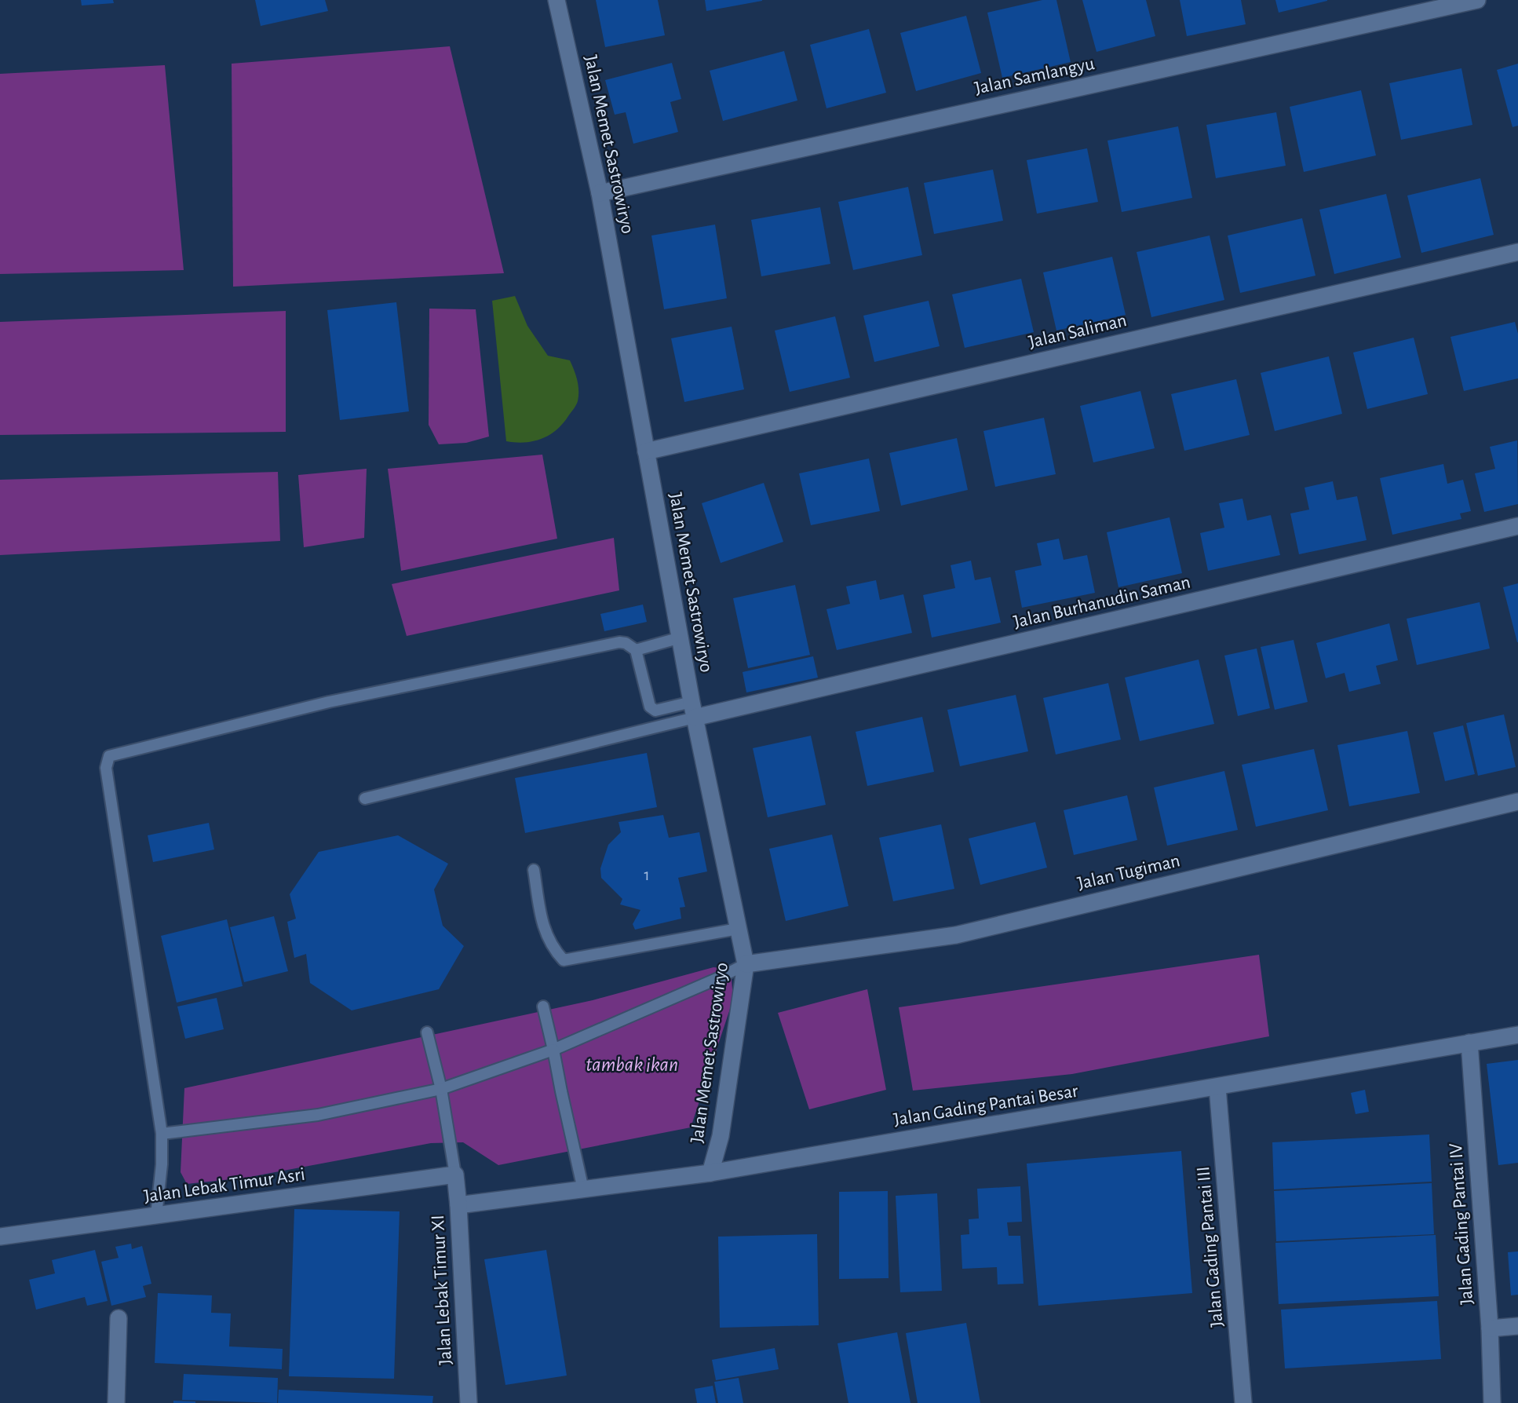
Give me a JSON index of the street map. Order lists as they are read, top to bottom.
{
  "streets": {
    "street": [
      "Jalan Samlangyu",
      "Jalan Memet Sastrowiryo",
      "Jalan Saliman",
      "Jalan Burhanudin Saman",
      "Jalan Tugiman",
      "Jalan Gading Pantai Besar",
      "Jalan Lebak Timur Asri",
      "Jalan Gading Pantai IV",
      "Jalan Gading Pantai III",
      "Jalan Lebak Timur XI"
    ]
  },
  "crossings": [
    ["Jalan Samlangyu", "Jalan Memet Sastrowiryo"],
    ["Jalan Memet Sastrowiryo", "Jalan Saliman"],
    ["Jalan Memet Sastrowiryo", "Jalan Burhanudin Saman"],
    ["Jalan Memet Sastrowiryo", "Jalan Tugiman"],
    ["Jalan Memet Sastrowiryo", "Jalan Gading Pantai Besar"],
    ["Jalan Gading Pantai Besar", "Jalan Gading Pantai IV"],
    ["Jalan Gading Pantai Besar", "Jalan Gading Pantai III"],
    ["Jalan Gading Pantai Besar", "Jalan Lebak Timur XI"],
    ["Jalan Lebak Timur Asri", "Jalan Lebak Timur XI"]
  ],
  "water": ["tambak ikan"],
  "house_numbers": ["1"]
}
